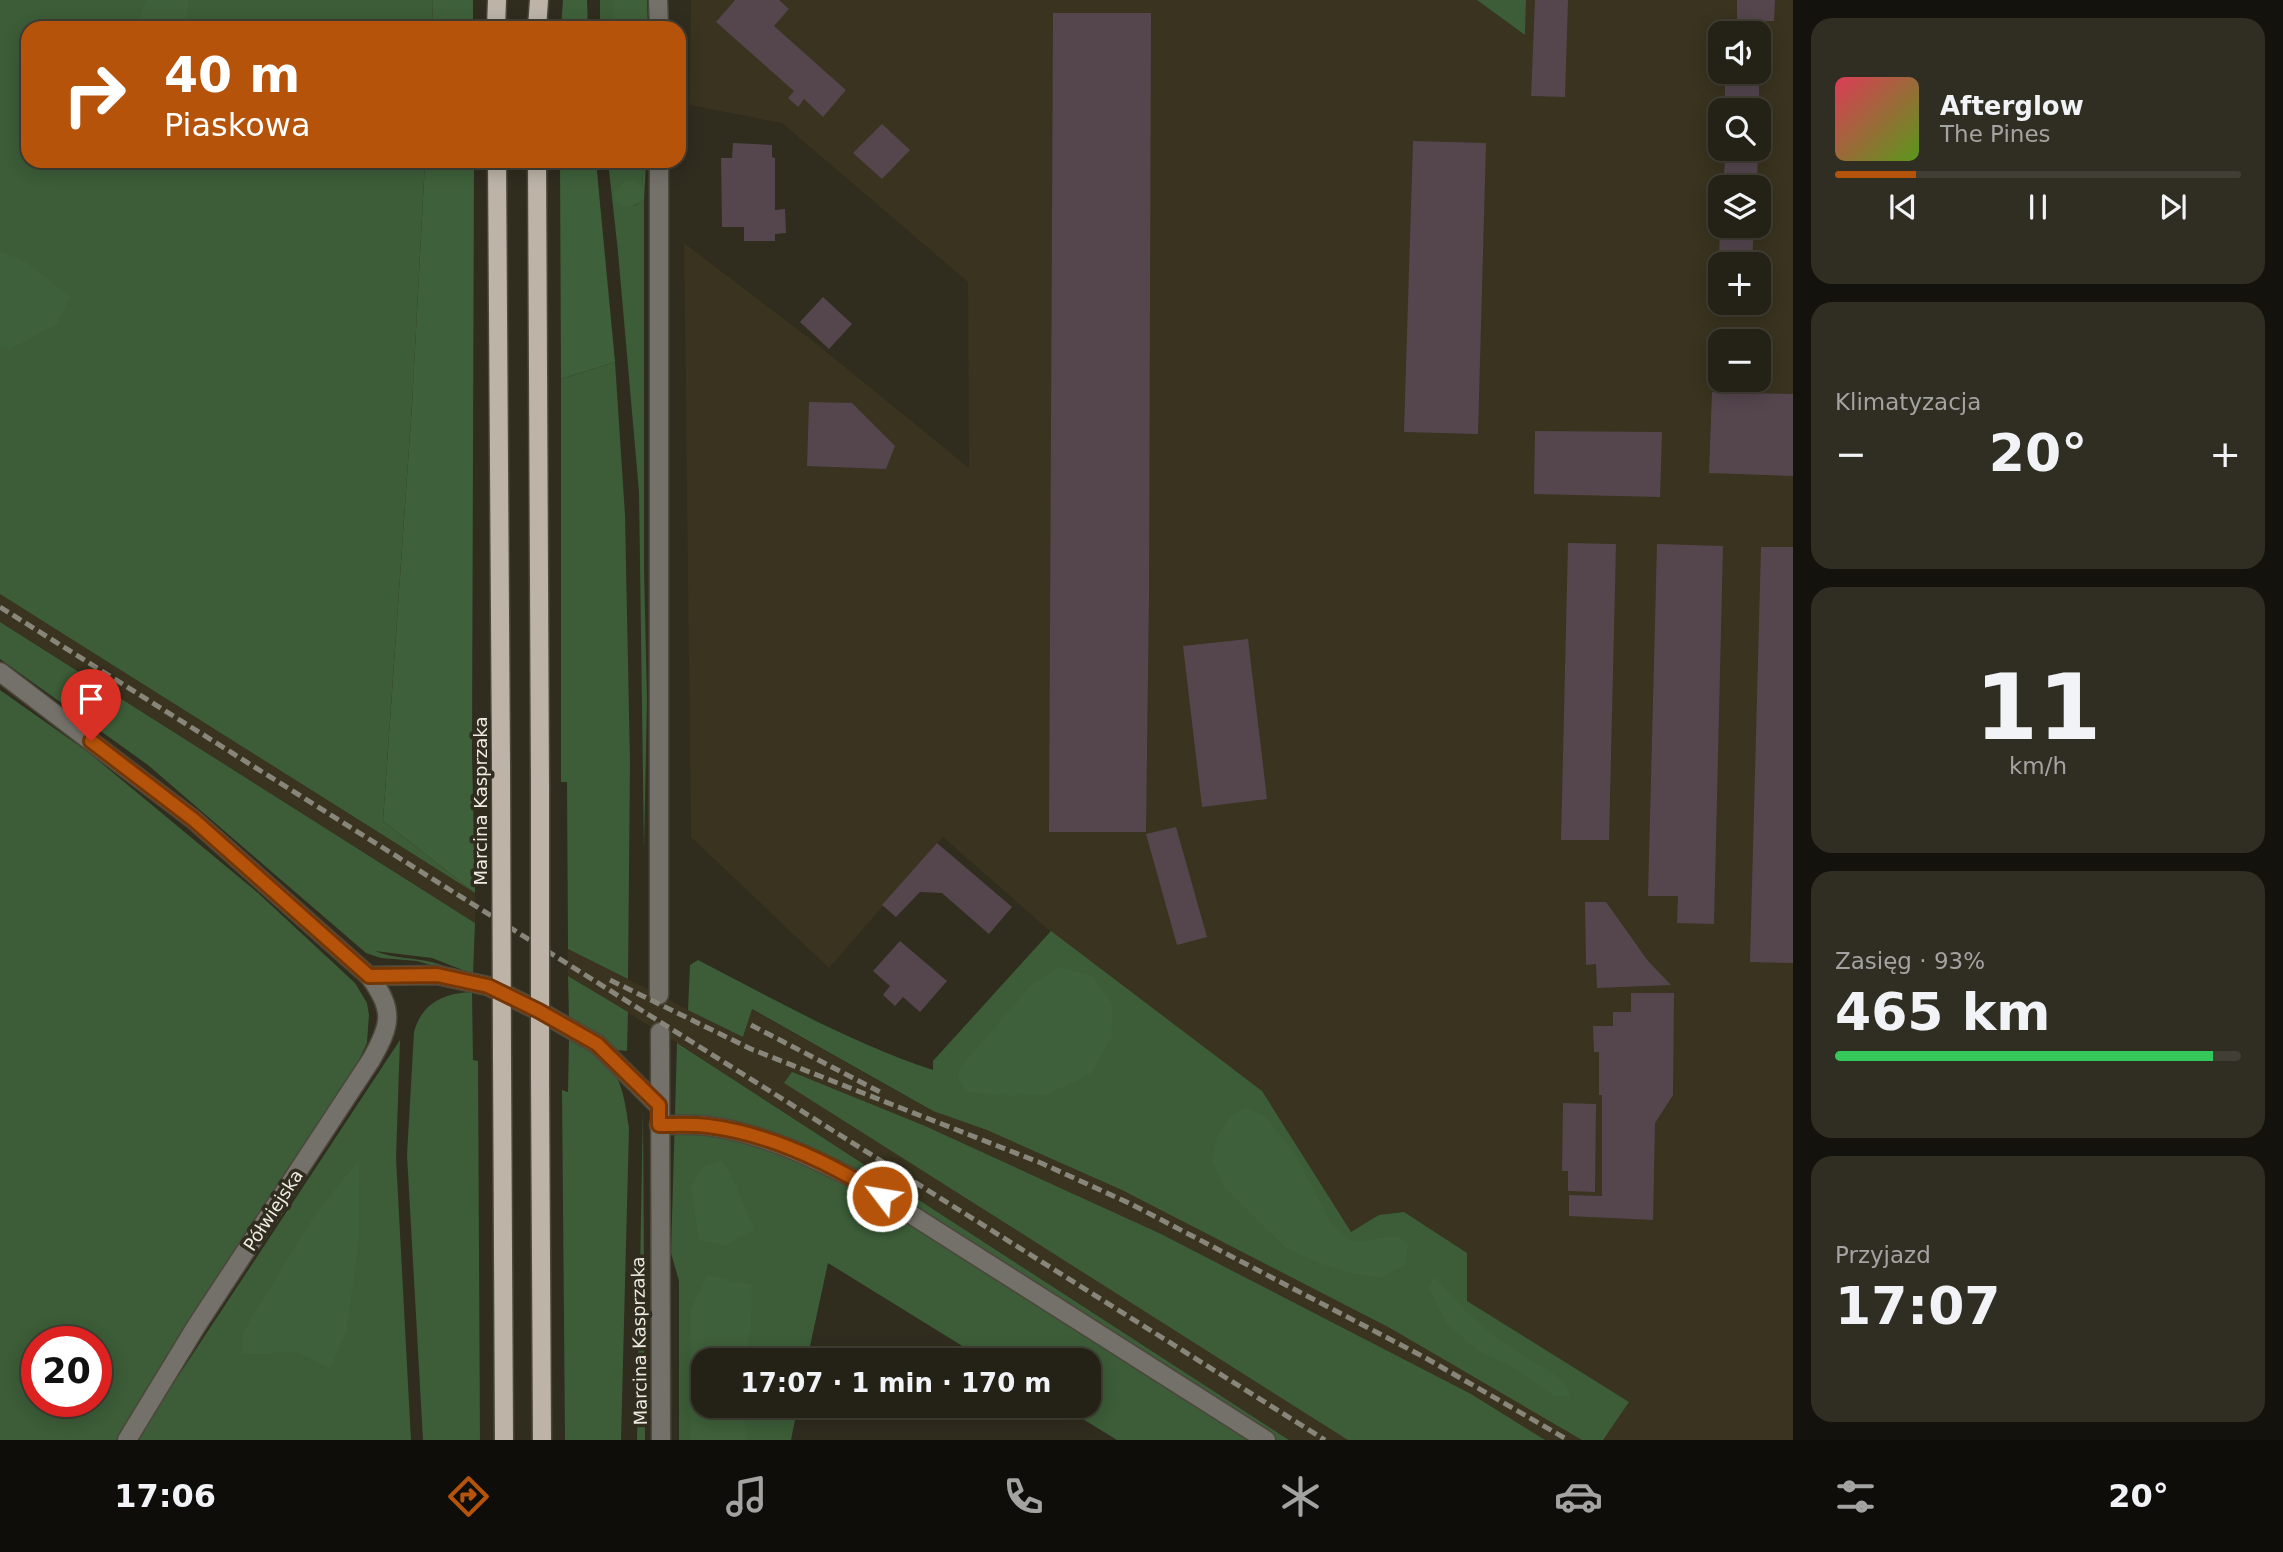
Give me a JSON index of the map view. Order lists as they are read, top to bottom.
{
  "streets": {
    "main road": ["Marcina Kasprzaka"],
    "street": ["Półwiejska"]
  },
  "page": {
    "map_buttons": ["+", "−"],
    "turn": ["40 m", "Piaskowa"],
    "song": ["Afterglow", "The Pines"],
    "tile": [
      "Klimatyzacja",
      ["11", "km/h"],
      ["Zasięg · 93%", "465 km"],
      ["Przyjazd", "17:07"]
    ],
    "heat": ["−", "20°", "+"],
    "limit": "20",
    "trip": "17:07 · 1 min · 170 m",
    "tabs": ["17:06", "20°"]
  }
}
